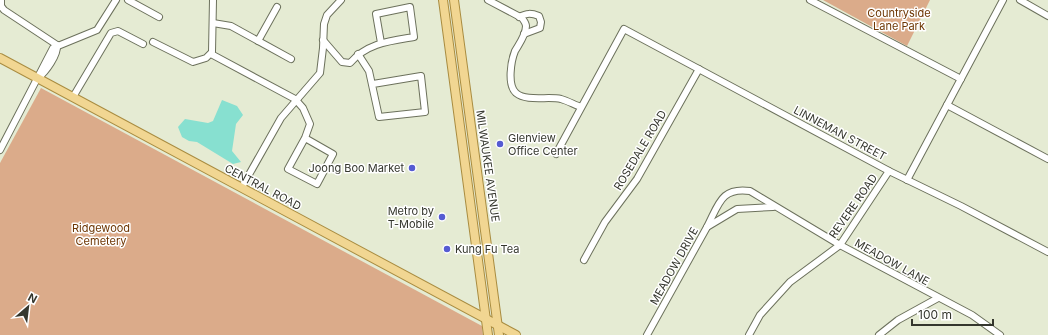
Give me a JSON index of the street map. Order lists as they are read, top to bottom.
{
  "streets": {
    "main road": ["MILWAUKEE AVENUE", "CENTRAL ROAD"],
    "street": [
      "LINNEMAN STREET",
      "ROSEDALE ROAD",
      "REVERE ROAD",
      "MEADOW LANE",
      "MEADOW DRIVE"
    ]
  },
  "crossings": [
    ["LINNEMAN STREET", "ROSEDALE ROAD"],
    ["LINNEMAN STREET", "REVERE ROAD"],
    ["MILWAUKEE AVENUE", "CENTRAL ROAD"],
    ["REVERE ROAD", "MEADOW LANE"],
    ["MEADOW LANE", "MEADOW DRIVE"]
  ],
  "parks": ["Countryside Lane Park", "Ridgewood Cemetery"],
  "places": [
    "Glenview Office Center",
    "Joong Boo Market",
    "Metro by T-Mobile",
    "Kung Fu Tea"
  ],
  "scale_bar": "100 m",
  "north": "top right"
}
